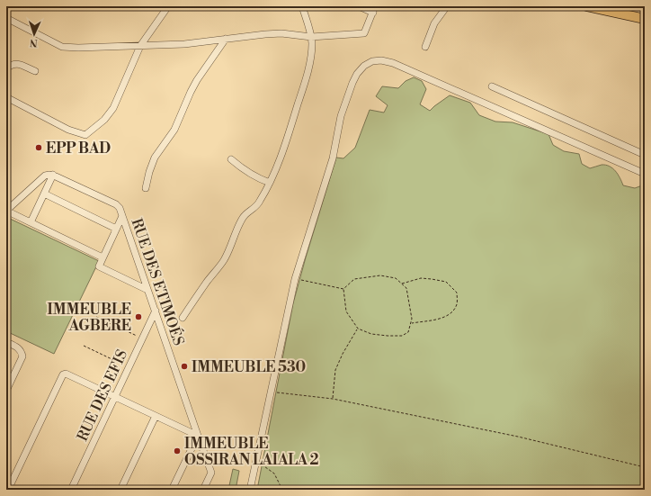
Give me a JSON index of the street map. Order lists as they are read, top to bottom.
{
  "streets": {
    "street": ["RUE DES ETIMOÉS", "RUE DES EFIS"]
  },
  "crossings": [
    ["RUE DES ETIMOÉS", "RUE DES EFIS"]
  ],
  "places": [
    "EPP BAD",
    "IMMEUBLE AGBERE",
    "IMMEUBLE 530",
    "IMMEUBLE OSSIRAN LAIALA 2"
  ],
  "north": "bottom"
}
